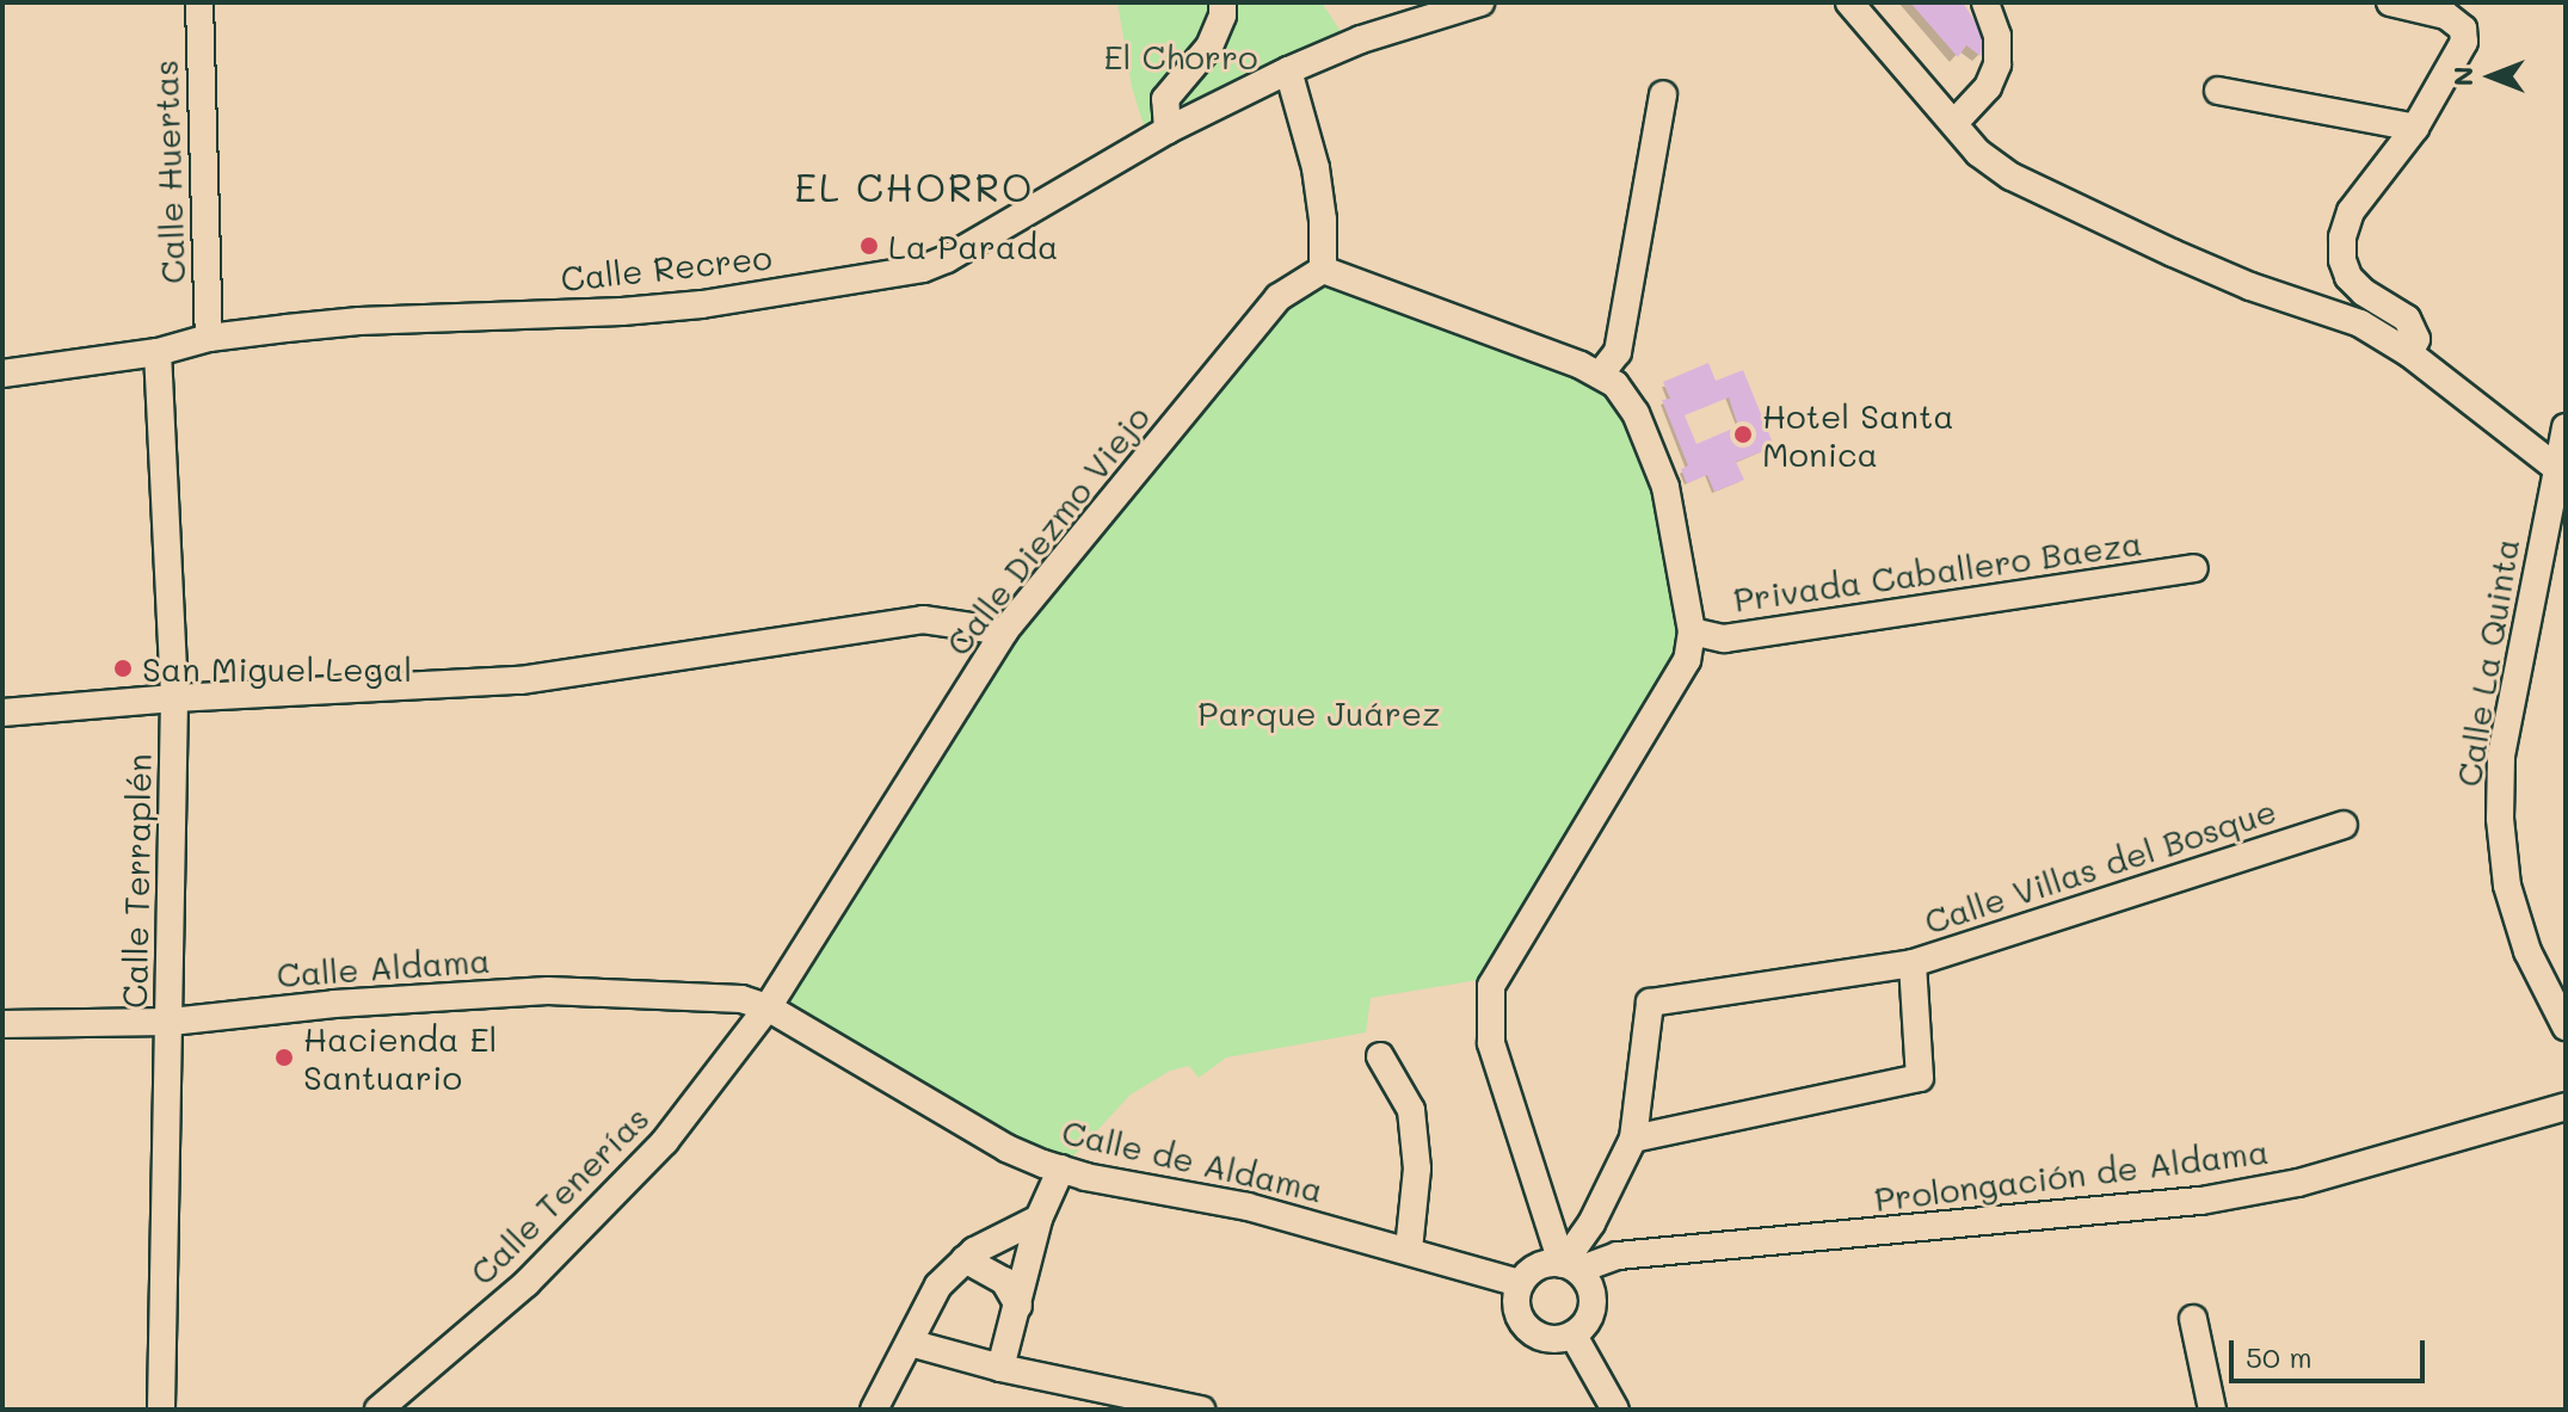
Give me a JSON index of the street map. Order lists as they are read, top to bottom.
{
  "streets": {
    "street": [
      "Calle Huertas",
      "Calle Recreo",
      "Calle Diezmo Viejo",
      "Privada Caballero Baeza",
      "Calle La Quinta",
      "Calle Villas del Bosque",
      "Calle Terraplén",
      "Calle Aldama",
      "Calle de Aldama",
      "Prolongación de Aldama",
      "Calle Tenerías"
    ]
  },
  "crossings": [
    ["Calle Huertas", "Calle Recreo"],
    ["Calle Recreo", "Calle Terraplén"],
    ["Calle Diezmo Viejo", "Calle Aldama"],
    ["Calle Diezmo Viejo", "Calle de Aldama"],
    ["Calle Diezmo Viejo", "Calle Tenerías"],
    ["Calle Terraplén", "Calle Aldama"],
    ["Calle Aldama", "Calle de Aldama"],
    ["Calle Aldama", "Calle Tenerías"],
    ["Calle de Aldama", "Prolongación de Aldama"],
    ["Calle de Aldama", "Calle Tenerías"]
  ],
  "districts": ["EL CHORRO"],
  "parks": ["El Chorro", "Parque Juárez"],
  "places": [
    "La Parada",
    "Hotel Santa Monica",
    "San Miguel Legal",
    "Hacienda El Santuario"
  ],
  "scale_bar": "50 m",
  "north": "left"
}
